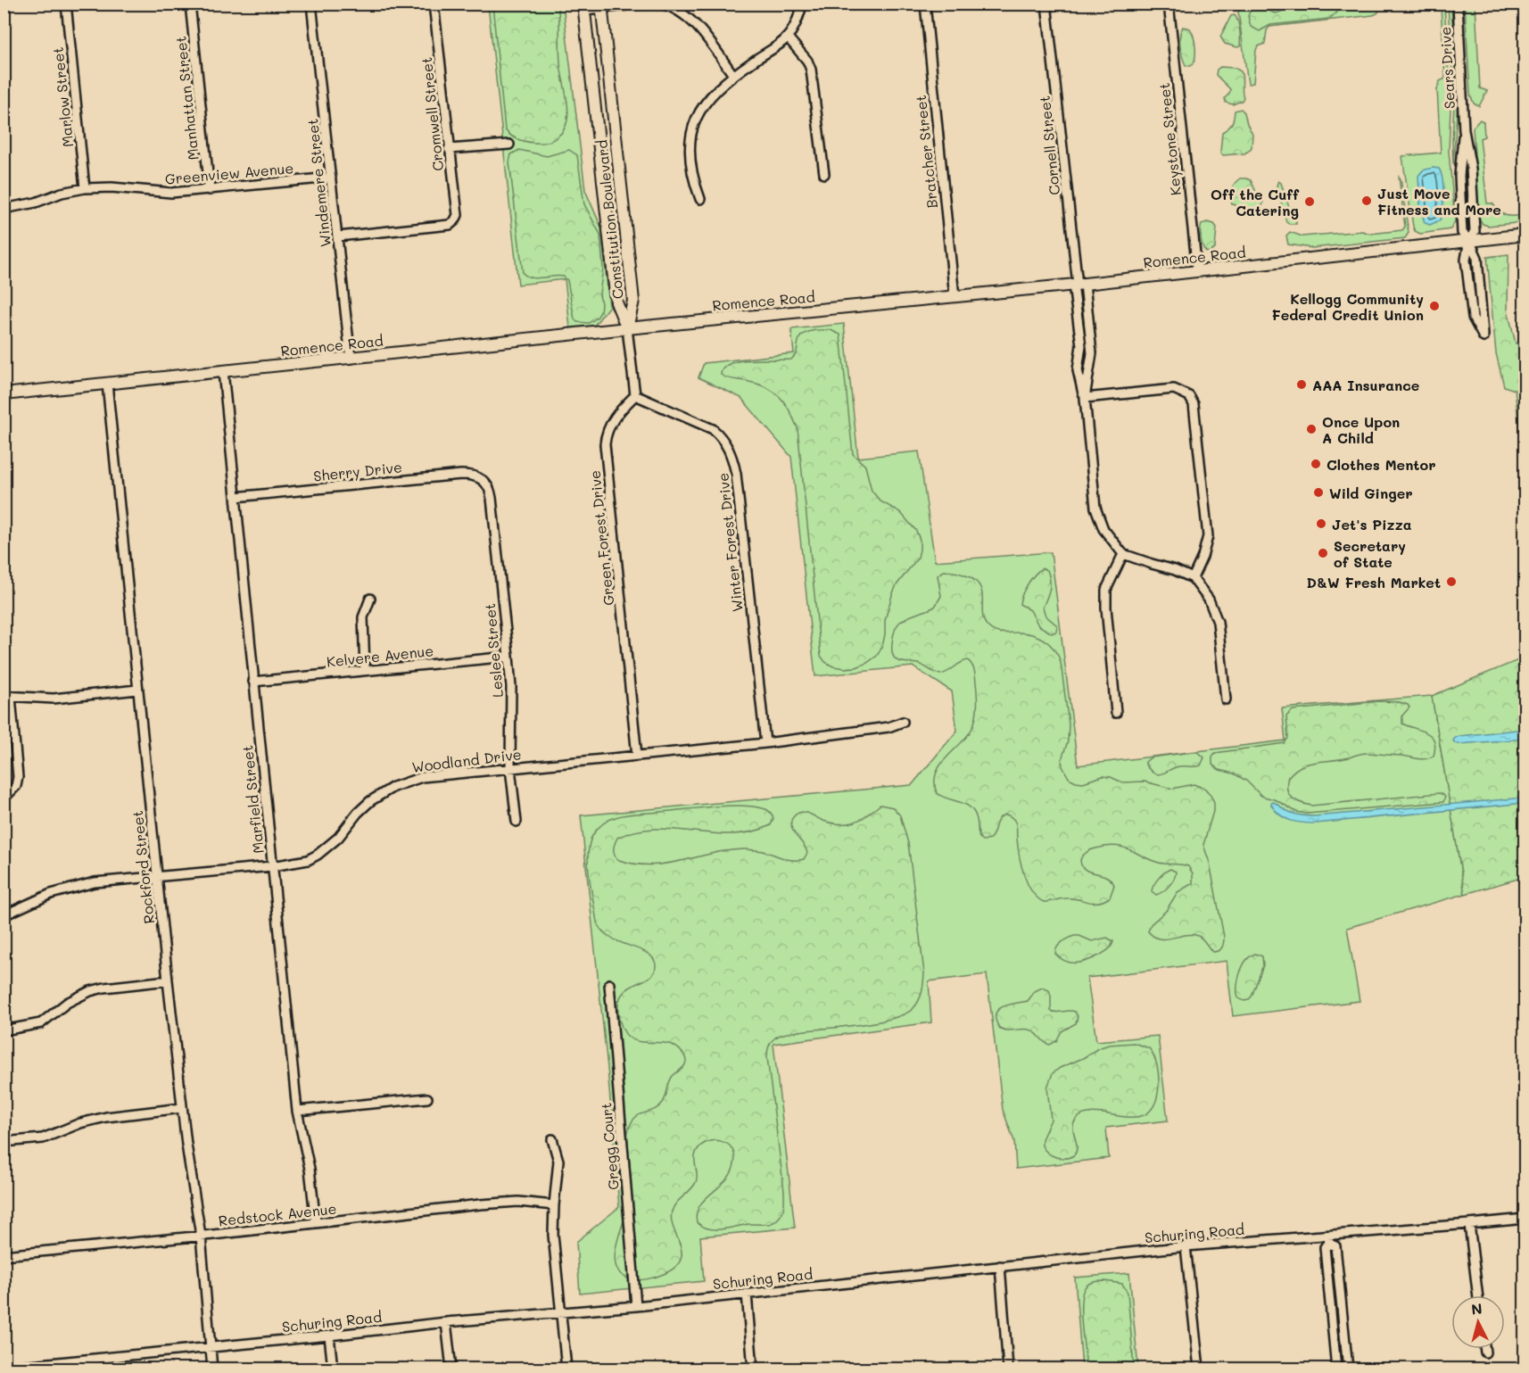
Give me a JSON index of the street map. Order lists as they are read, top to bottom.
{
  "streets": {
    "street": [
      "Sears Drive",
      "Marlow Street",
      "Manhattan Street",
      "Cromwell Street",
      "Keystone Street",
      "Cornell Street",
      "Bratcher Street",
      "Greenview Avenue",
      "Windemere Street",
      "Constitution Boulevard",
      "Romence Road",
      "Sherry Drive",
      "Green Forest Drive",
      "Winter Forest Drive",
      "Leslee Street",
      "Kelvere Avenue",
      "Woodland Drive",
      "Marfield Street",
      "Rockford Street",
      "Gregg Court",
      "Redstock Avenue",
      "Schuring Road"
    ]
  },
  "crossings": [
    ["Sears Drive", "Romence Road"],
    ["Marlow Street", "Greenview Avenue"],
    ["Manhattan Street", "Greenview Avenue"],
    ["Cromwell Street", "Windemere Street"],
    ["Keystone Street", "Romence Road"],
    ["Cornell Street", "Romence Road"],
    ["Bratcher Street", "Romence Road"],
    ["Greenview Avenue", "Windemere Street"],
    ["Windemere Street", "Romence Road"],
    ["Constitution Boulevard", "Romence Road"],
    ["Romence Road", "Marfield Street"],
    ["Romence Road", "Rockford Street"],
    ["Sherry Drive", "Leslee Street"],
    ["Sherry Drive", "Marfield Street"],
    ["Green Forest Drive", "Winter Forest Drive"],
    ["Green Forest Drive", "Woodland Drive"],
    ["Winter Forest Drive", "Woodland Drive"],
    ["Leslee Street", "Kelvere Avenue"],
    ["Leslee Street", "Woodland Drive"],
    ["Kelvere Avenue", "Marfield Street"],
    ["Woodland Drive", "Marfield Street"],
    ["Woodland Drive", "Rockford Street"],
    ["Marfield Street", "Redstock Avenue"],
    ["Rockford Street", "Redstock Avenue"],
    ["Rockford Street", "Schuring Road"],
    ["Gregg Court", "Schuring Road"]
  ],
  "places": [
    "Just Move Fitness and More",
    "Off the Cuff Catering",
    "Kellogg Community Federal Credit Union",
    "AAA Insurance",
    "Once Upon A Child",
    "Clothes Mentor",
    "Wild Ginger",
    "Jet's Pizza",
    "Secretary of State",
    "D&W Fresh Market"
  ],
  "north": "top"
}
